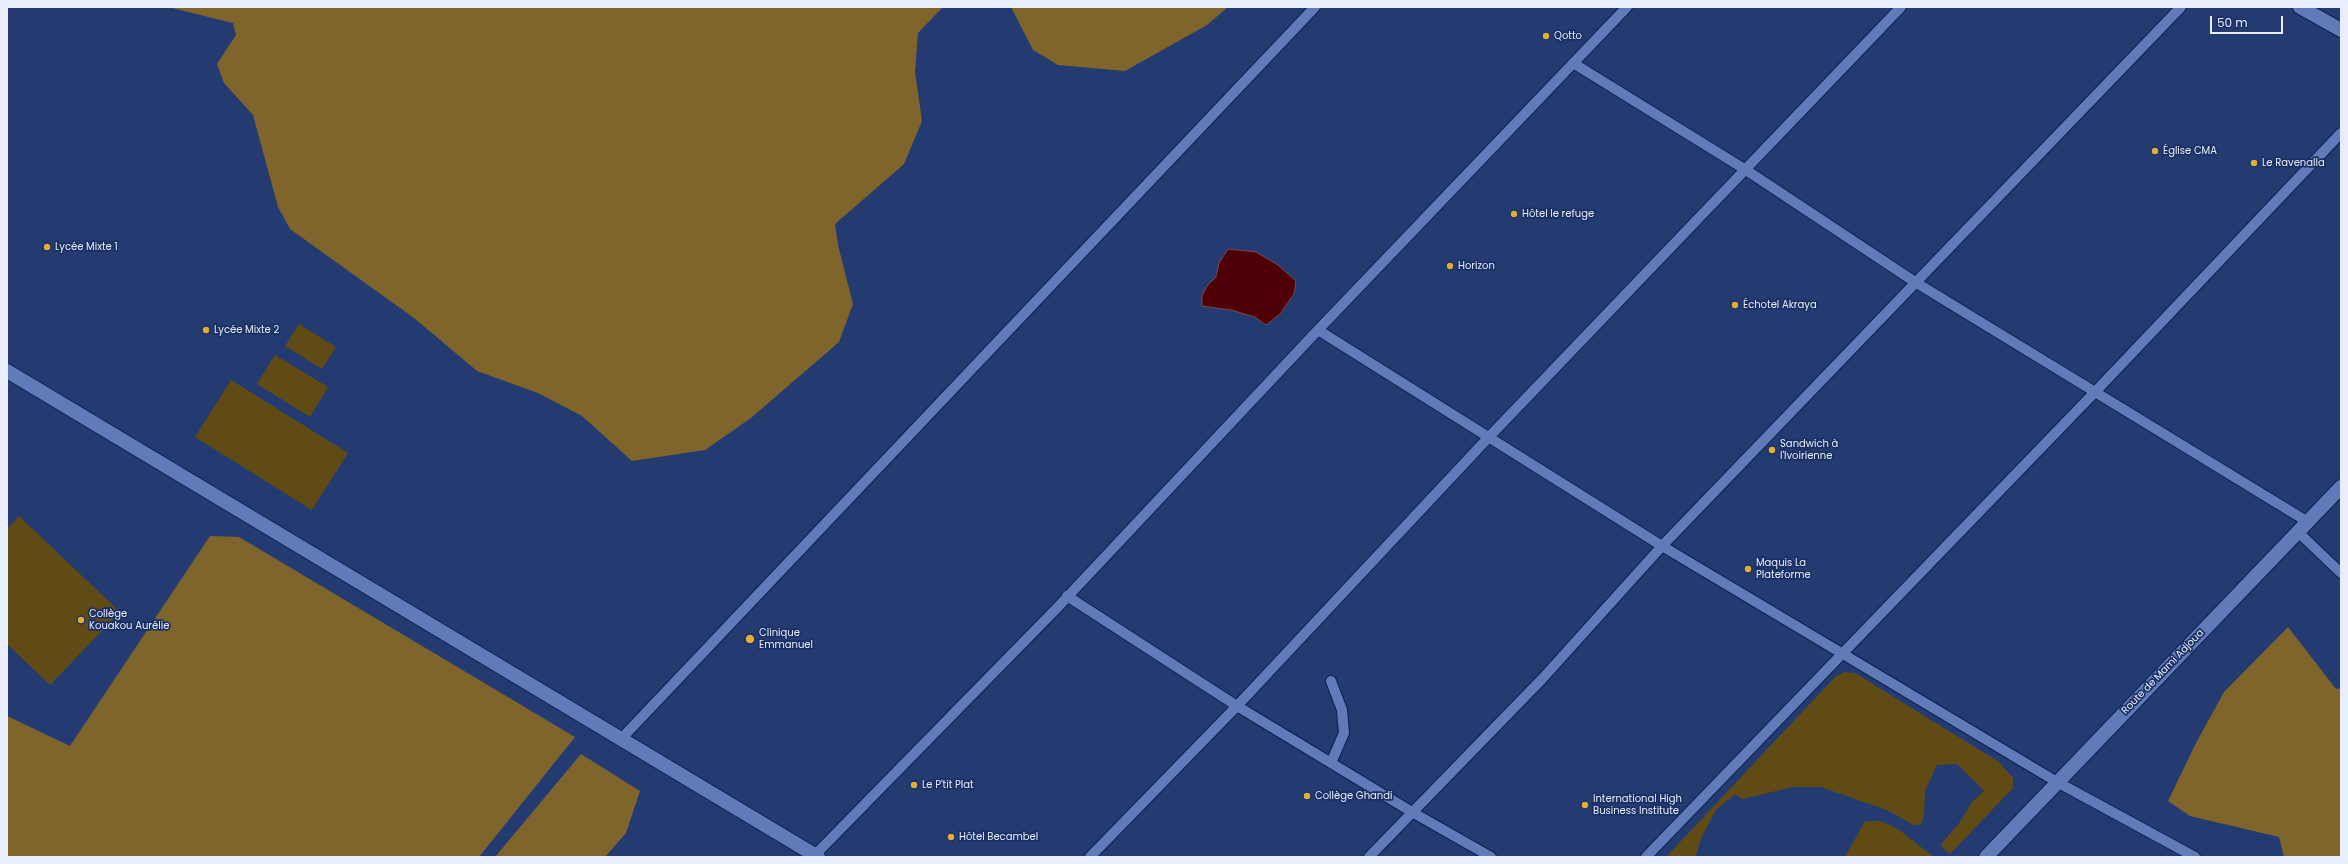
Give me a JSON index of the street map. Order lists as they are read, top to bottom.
{
  "streets": {
    "street": ["Route de Mami Adjoua"]
  },
  "places": [
    "Qotto",
    "Église CMA",
    "Le Ravenalla",
    "Hôtel le refuge",
    "Lycée Mixte 1",
    "Horizon",
    "Échotel Akraya",
    "Lycée Mixte 2",
    "Sandwich à l'Ivoirienne",
    "Maquis La Plateforme",
    "Collège Kouakou Aurélie",
    "Clinique Emmanuel",
    "Le P'tit Plat",
    "Collège Ghandi",
    "International High Business Institute",
    "Hôtel Becambel"
  ],
  "scale_bar": "50 m"
}
